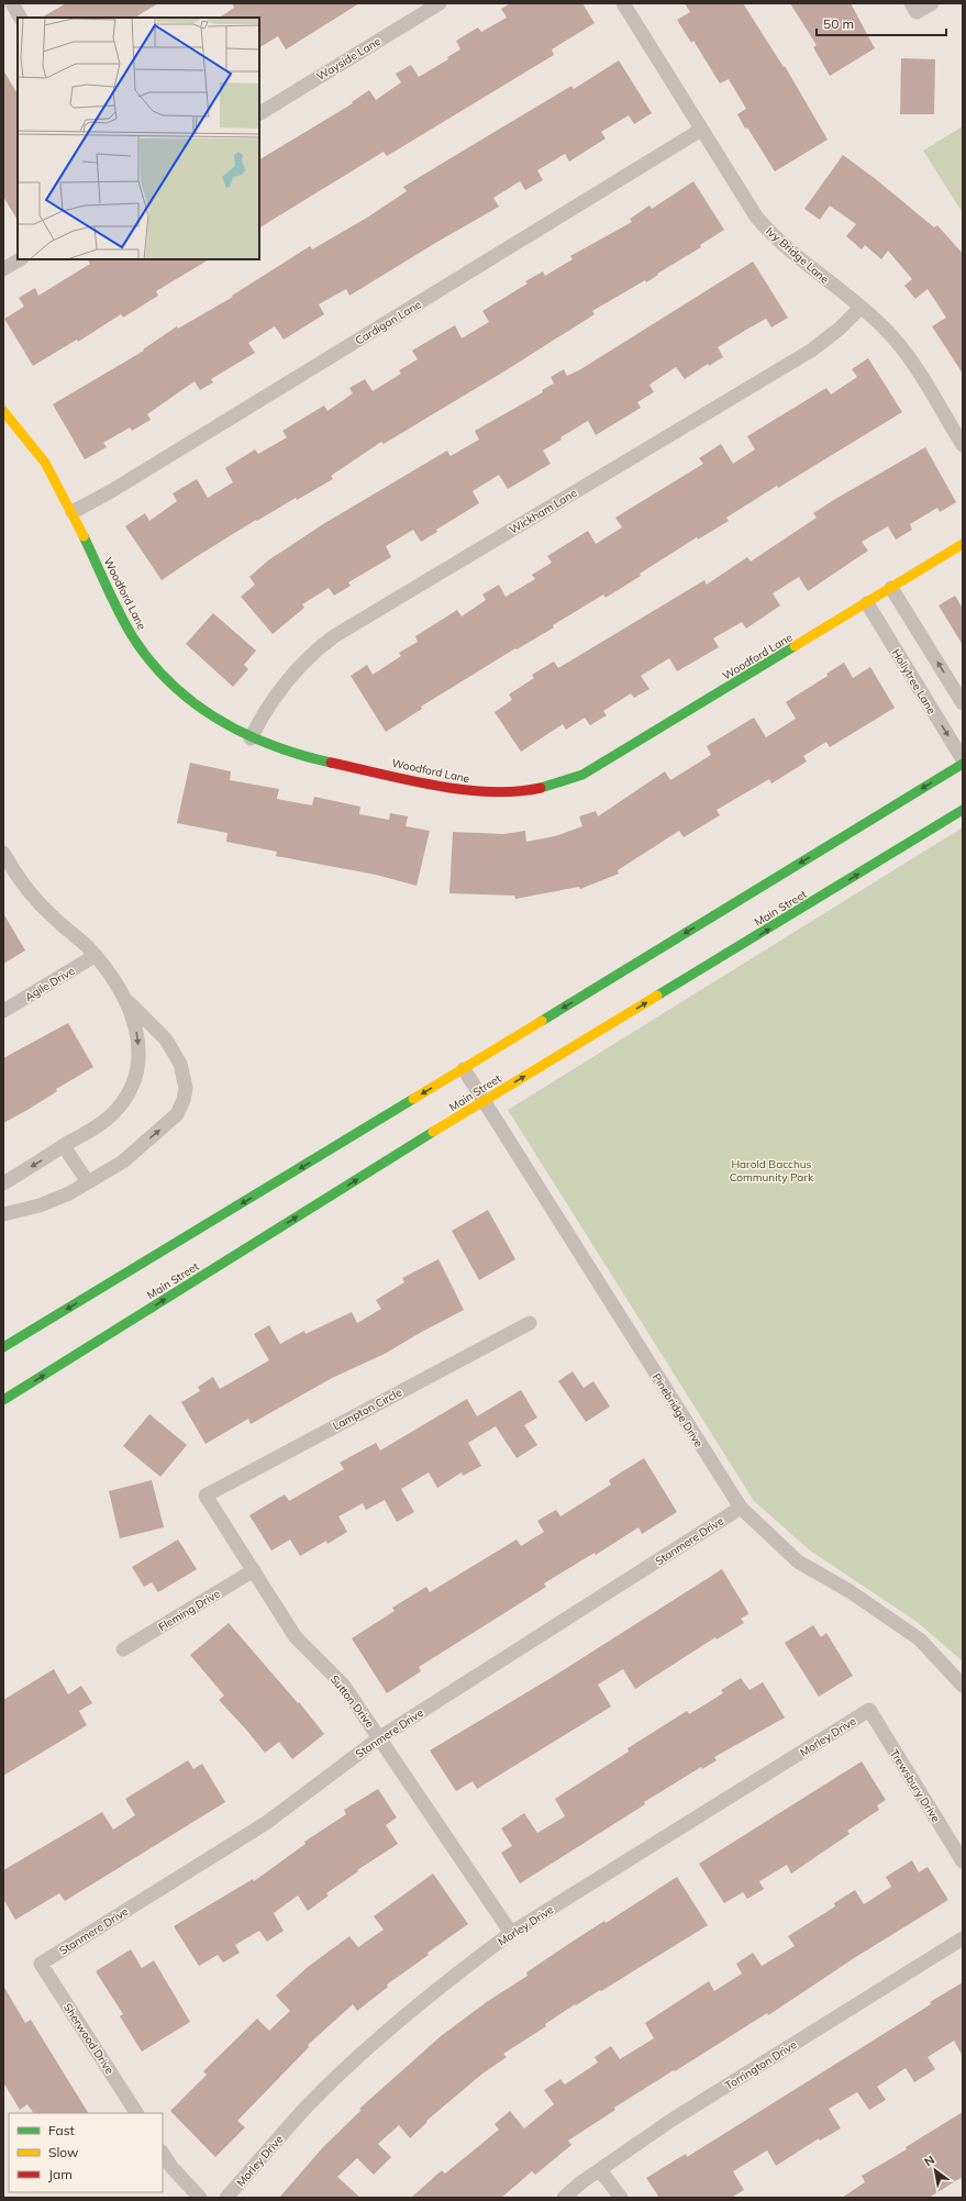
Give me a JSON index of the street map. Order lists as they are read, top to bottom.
{
  "streets": {
    "main road": ["Woodford Lane", "Main Street"],
    "street": [
      "Wayside Lane",
      "Ivy Bridge Lane",
      "Cardigan Lane",
      "Wickham Lane",
      "Hollytree Lane",
      "Agile Drive",
      "Lampton Circle",
      "Pinebridge Drive",
      "Stanmere Drive",
      "Fleming Drive",
      "Sutton Drive",
      "Morley Drive",
      "Trewsbury Drive",
      "Sherwood Drive",
      "Torrington Drive"
    ]
  },
  "crossings": [
    ["Ivy Bridge Lane", "Cardigan Lane"],
    ["Ivy Bridge Lane", "Wickham Lane"],
    ["Cardigan Lane", "Woodford Lane"],
    ["Wickham Lane", "Woodford Lane"],
    ["Woodford Lane", "Hollytree Lane"],
    ["Main Street", "Pinebridge Drive"],
    ["Lampton Circle", "Sutton Drive"],
    ["Pinebridge Drive", "Stanmere Drive"],
    ["Stanmere Drive", "Sutton Drive"],
    ["Stanmere Drive", "Sherwood Drive"],
    ["Fleming Drive", "Sutton Drive"],
    ["Sutton Drive", "Morley Drive"],
    ["Morley Drive", "Trewsbury Drive"]
  ],
  "parks": ["Harold Bacchus Community Park"],
  "legend": ["Fast", "Slow", "Jam"],
  "scale_bar": "50 m",
  "north": "top left"
}
